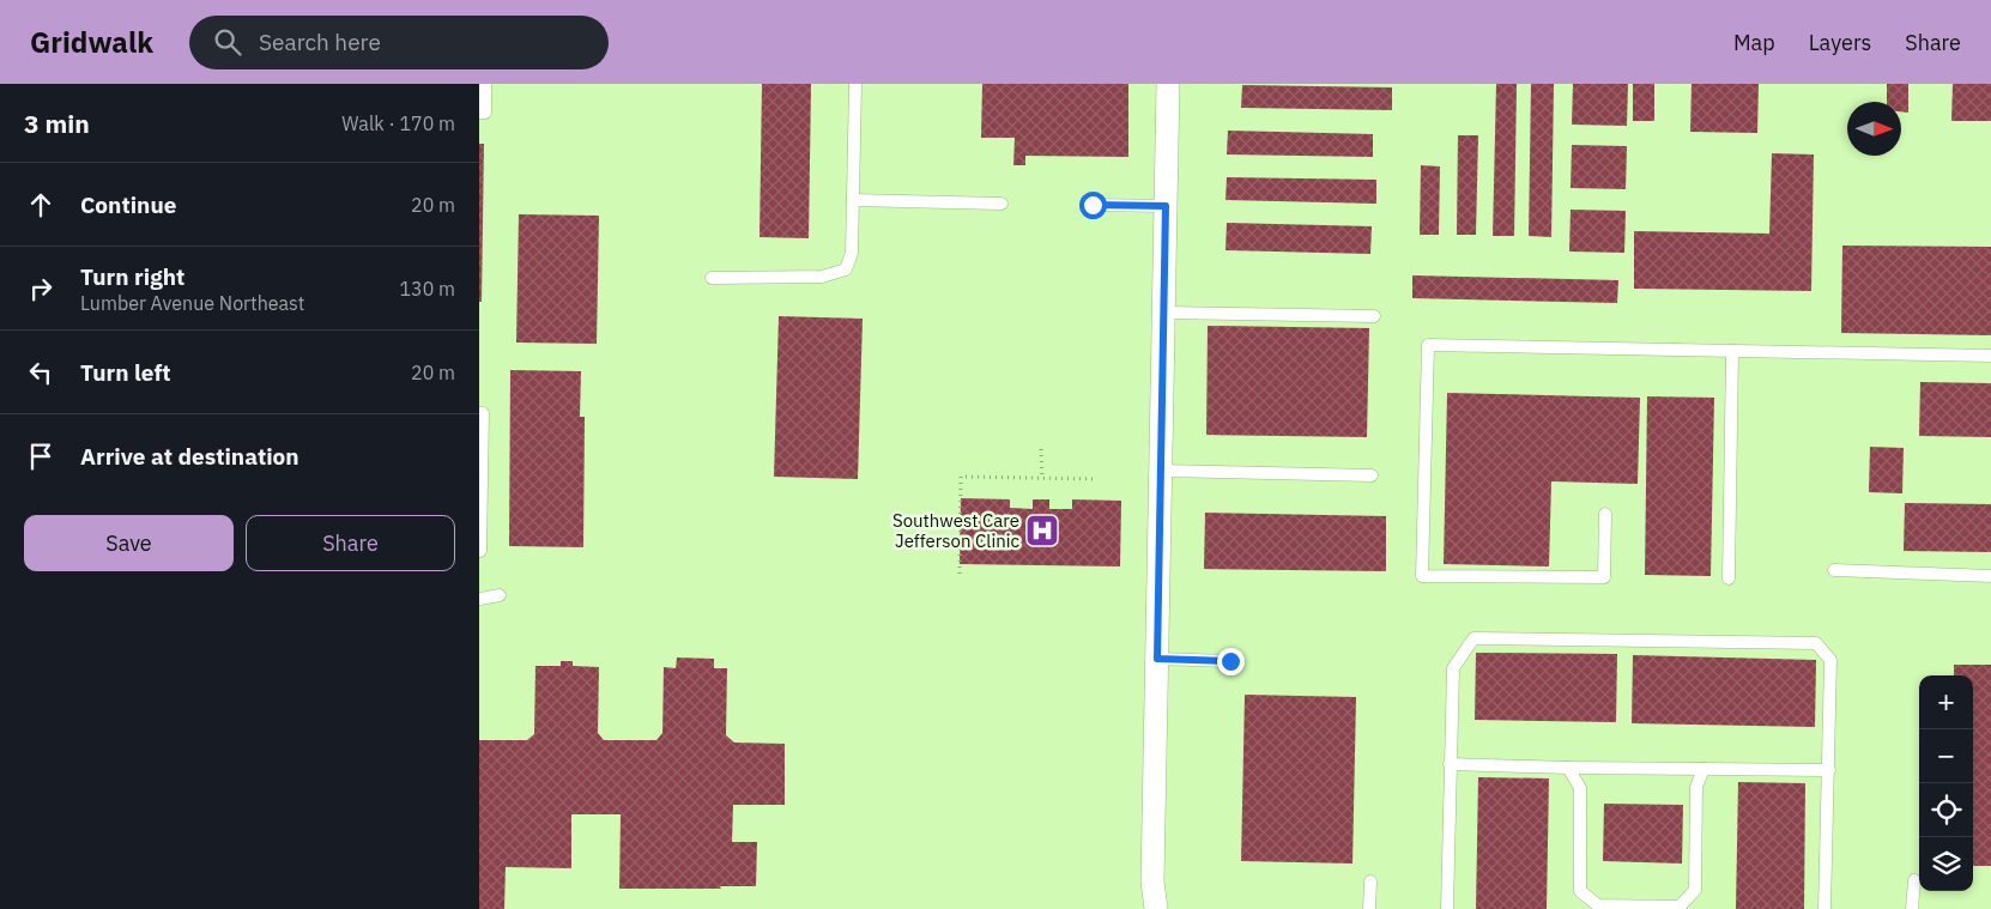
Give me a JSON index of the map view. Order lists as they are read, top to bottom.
{
  "places": {
    "hospital": ["Southwest Care Jefferson Clinic"]
  },
  "north": "right",
  "page": {
    "header": "Gridwalk",
    "search": "Search here",
    "nav": ["Map", "Layers", "Share"],
    "heading": ["3 min", "Walk · 170 m"],
    "list": [
      ["Continue", "20 m"],
      ["Turn right", "Lumber Avenue Northeast", "130 m"],
      ["Turn left", "20 m"],
      "Arrive at destination"
    ],
    "buttons": ["Save", "Share"],
    "map_buttons": ["+", "−"]
  }
}
